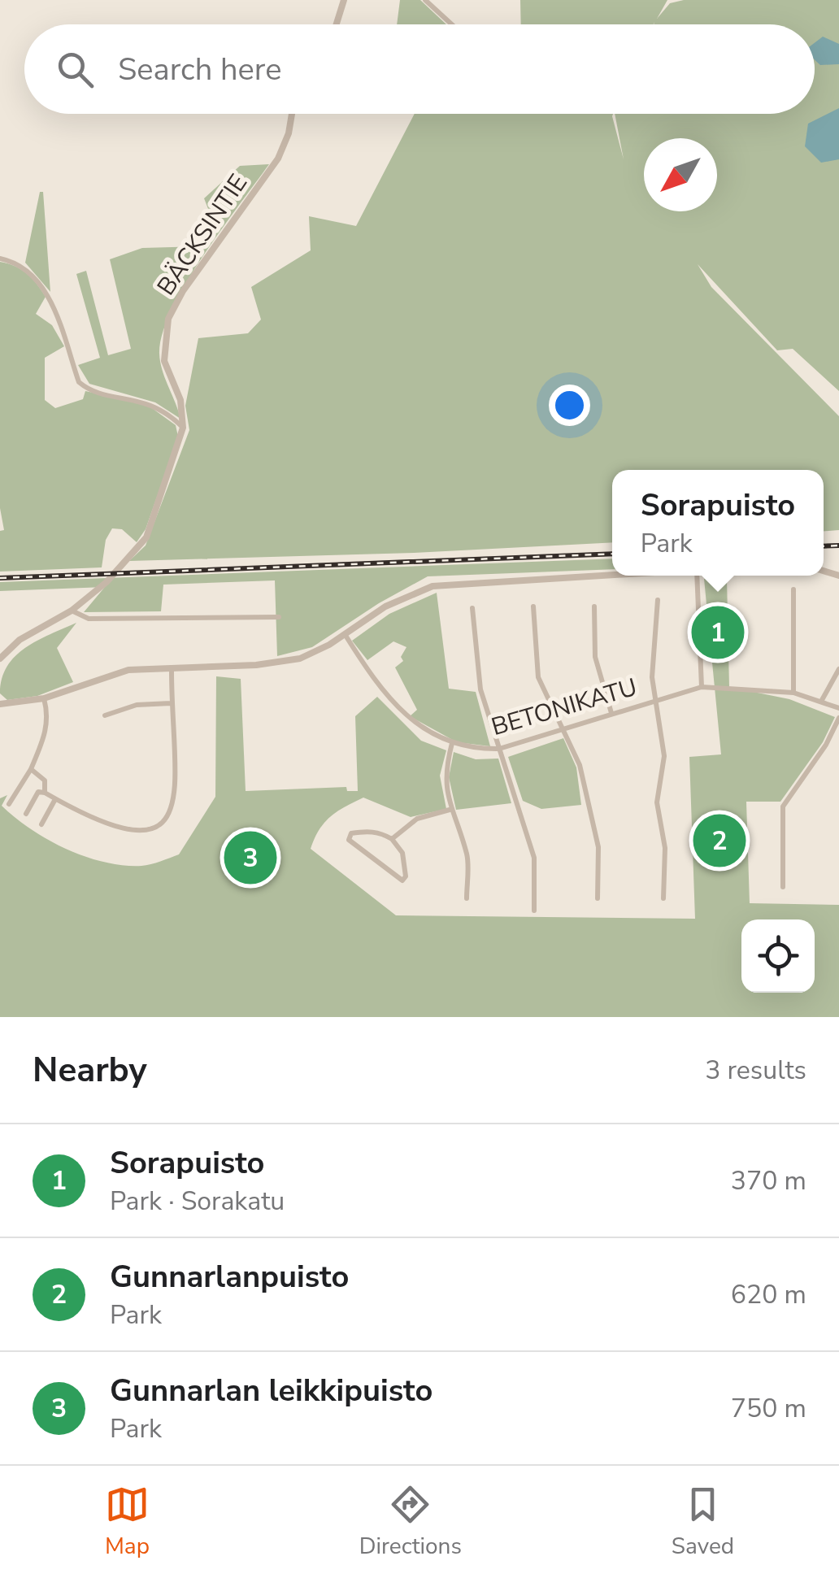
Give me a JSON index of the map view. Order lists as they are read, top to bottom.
{
  "streets": {
    "street": ["BÄCKSINTIE", "BETONIKATU"]
  },
  "north": "bottom left",
  "page": {
    "search": "Search here",
    "popup": ["Sorapuisto", "Park"],
    "pins": ["1", "2", "3"],
    "heading": ["Nearby", "3 results"],
    "list": [
      {
        "mark": "1",
        "name": "Sorapuisto",
        "note": "Park · Sorakatu",
        "value": "370 m"
      },
      {
        "mark": "2",
        "name": "Gunnarlanpuisto",
        "note": "Park",
        "value": "620 m"
      },
      {
        "mark": "3",
        "name": "Gunnarlan leikkipuisto",
        "note": "Park",
        "value": "750 m"
      }
    ],
    "nav": ["Map", "Directions", "Saved"]
  }
}
